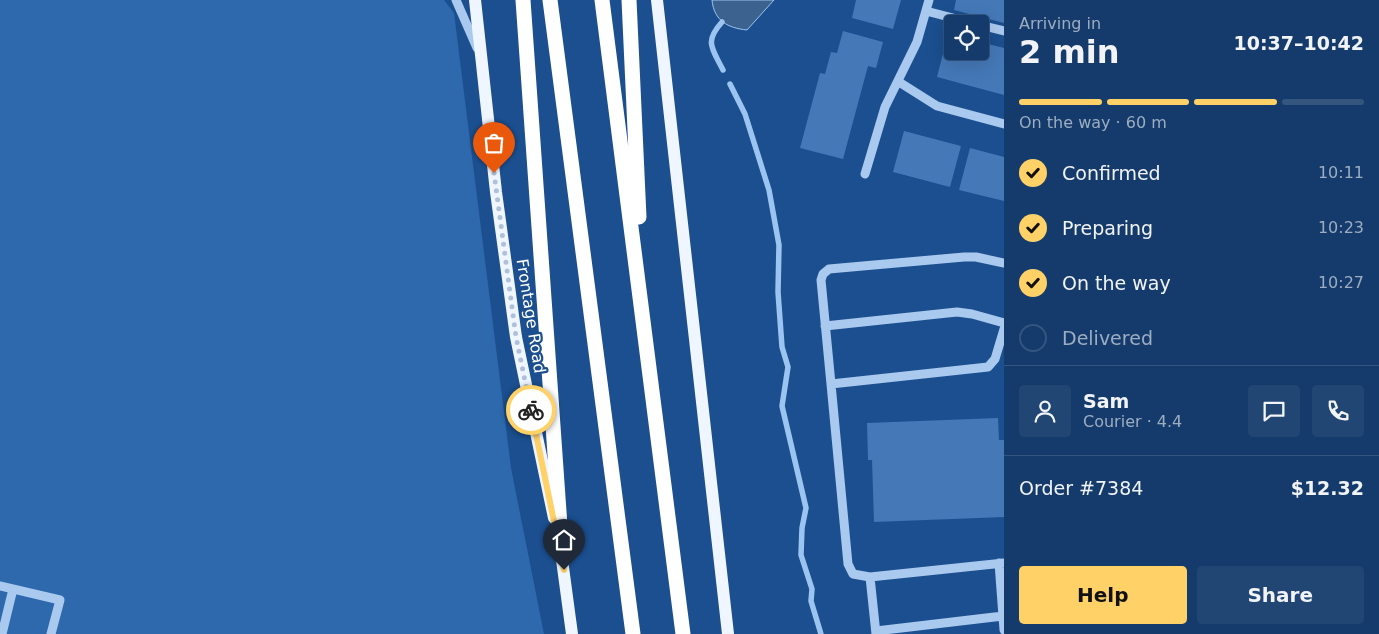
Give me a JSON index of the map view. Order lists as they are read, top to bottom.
{
  "streets": {
    "main road": ["Frontage Road"]
  },
  "page": {
    "heading": ["2 min", "Arriving in", "10:37–10:42"],
    "panel": [
      "Sam",
      "Courier · 4.4",
      "Order #7384",
      "$12.32"
    ],
    "bar": "On the way · 60 m",
    "list": [
      ["Confirmed", "10:11"],
      ["Preparing", "10:23"],
      ["On the way", "10:27"],
      "Delivered"
    ],
    "buttons": ["Help", "Share"]
  }
}
